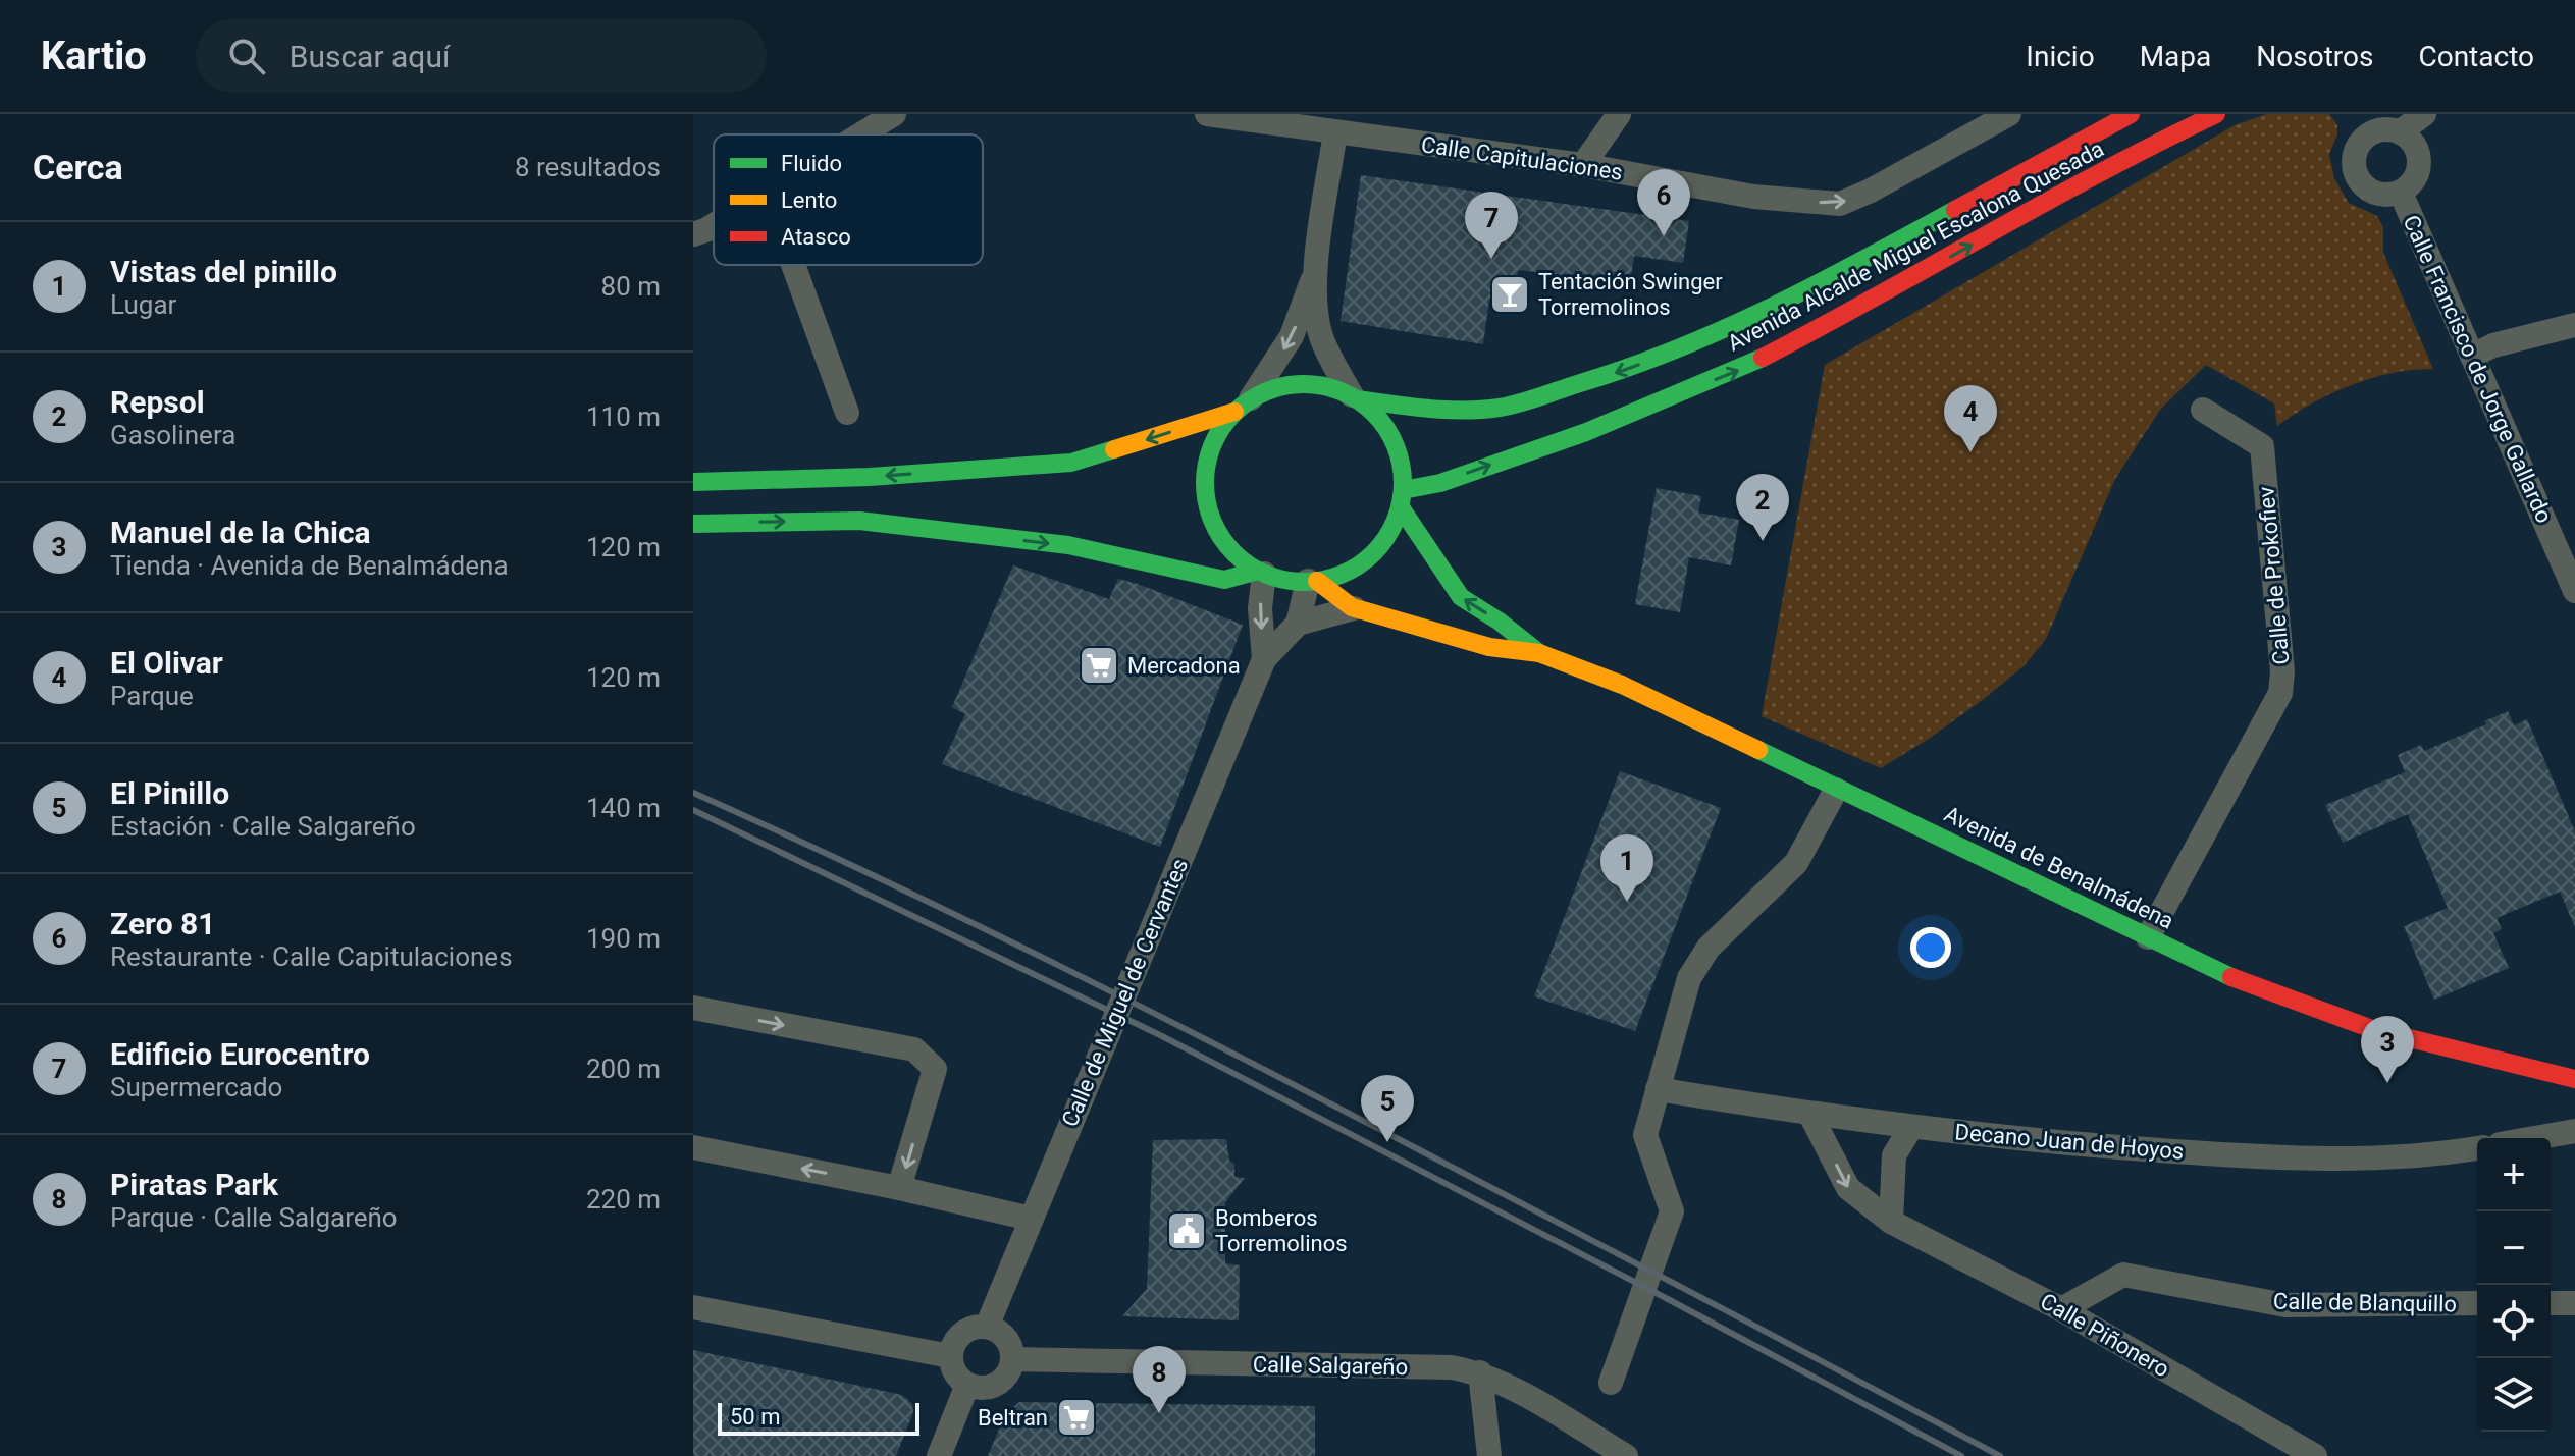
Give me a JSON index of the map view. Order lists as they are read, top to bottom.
{
  "streets": {
    "main road": ["Avenida Alcalde Miguel Escalona Quesada", "Avenida de Benalmádena"],
    "street": [
      "Calle Capitulaciones",
      "Calle Francisco de Jorge Gallardo",
      "Calle de Prokofiev",
      "Calle de Miguel de Cervantes",
      "Decano Juan de Hoyos",
      "Calle de Blanquillo",
      "Calle Piñonero",
      "Calle Salgareño"
    ]
  },
  "crossings": [
    ["Avenida Alcalde Miguel Escalona Quesada", "Avenida de Benalmádena"],
    ["Calle de Prokofiev", "Avenida de Benalmádena"],
    ["Calle de Miguel de Cervantes", "Calle Salgareño"],
    ["Decano Juan de Hoyos", "Calle Piñonero"],
    ["Calle de Blanquillo", "Calle Piñonero"]
  ],
  "one_way": ["Calle Capitulaciones"],
  "places": {
    "bar": ["Tentación Swinger Torremolinos"],
    "supermarket": ["Mercadona", "Beltran"],
    "public building": ["Bomberos Torremolinos"]
  },
  "legend": ["Fluido", "Lento", "Atasco"],
  "scale_bar": "50 m",
  "page": {
    "header": "Kartio",
    "search": "Buscar aquí",
    "nav": [
      "Inicio",
      "Mapa",
      "Nosotros",
      "Contacto"
    ],
    "heading": ["Cerca", "8 resultados"],
    "pins": [
      "6",
      "7",
      "4",
      "2",
      "1",
      "3",
      "5",
      "8"
    ],
    "list": [
      {
        "mark": "1",
        "name": "Vistas del pinillo",
        "note": "Lugar",
        "value": "80 m"
      },
      {
        "mark": "2",
        "name": "Repsol",
        "note": "Gasolinera",
        "value": "110 m"
      },
      {
        "mark": "3",
        "name": "Manuel de la Chica",
        "note": "Tienda · Avenida de Benalmádena",
        "value": "120 m"
      },
      {
        "mark": "4",
        "name": "El Olivar",
        "note": "Parque",
        "value": "120 m"
      },
      {
        "mark": "5",
        "name": "El Pinillo",
        "note": "Estación · Calle Salgareño",
        "value": "140 m"
      },
      {
        "mark": "6",
        "name": "Zero 81",
        "note": "Restaurante · Calle Capitulaciones",
        "value": "190 m"
      },
      {
        "mark": "7",
        "name": "Edificio Eurocentro",
        "note": "Supermercado",
        "value": "200 m"
      },
      {
        "mark": "8",
        "name": "Piratas Park",
        "note": "Parque · Calle Salgareño",
        "value": "220 m"
      }
    ],
    "map_buttons": ["+", "−"],
    "scale": "50 m"
  }
}
